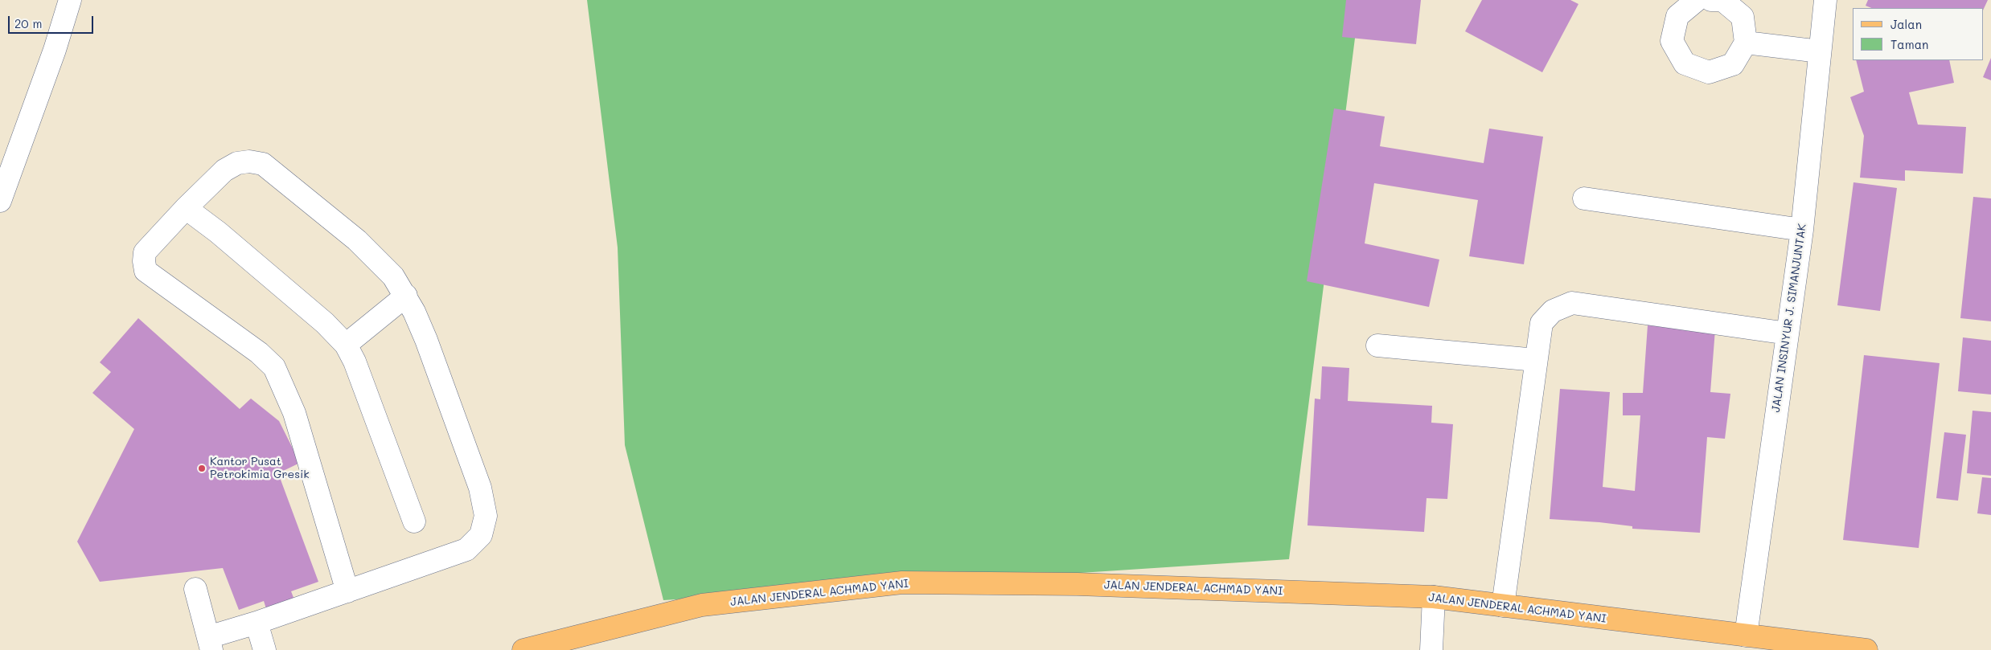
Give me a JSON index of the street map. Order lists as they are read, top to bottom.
{
  "streets": {
    "main road": ["JALAN JENDERAL ACHMAD YANI"],
    "street": ["JALAN INSINYUR J. SIMANJUNTAK"]
  },
  "crossings": [
    ["JALAN INSINYUR J. SIMANJUNTAK", "JALAN JENDERAL ACHMAD YANI"]
  ],
  "places": ["Kantor Pusat Petrokimia Gresik"],
  "legend": ["Jalan", "Taman"],
  "scale_bar": "20 m"
}
